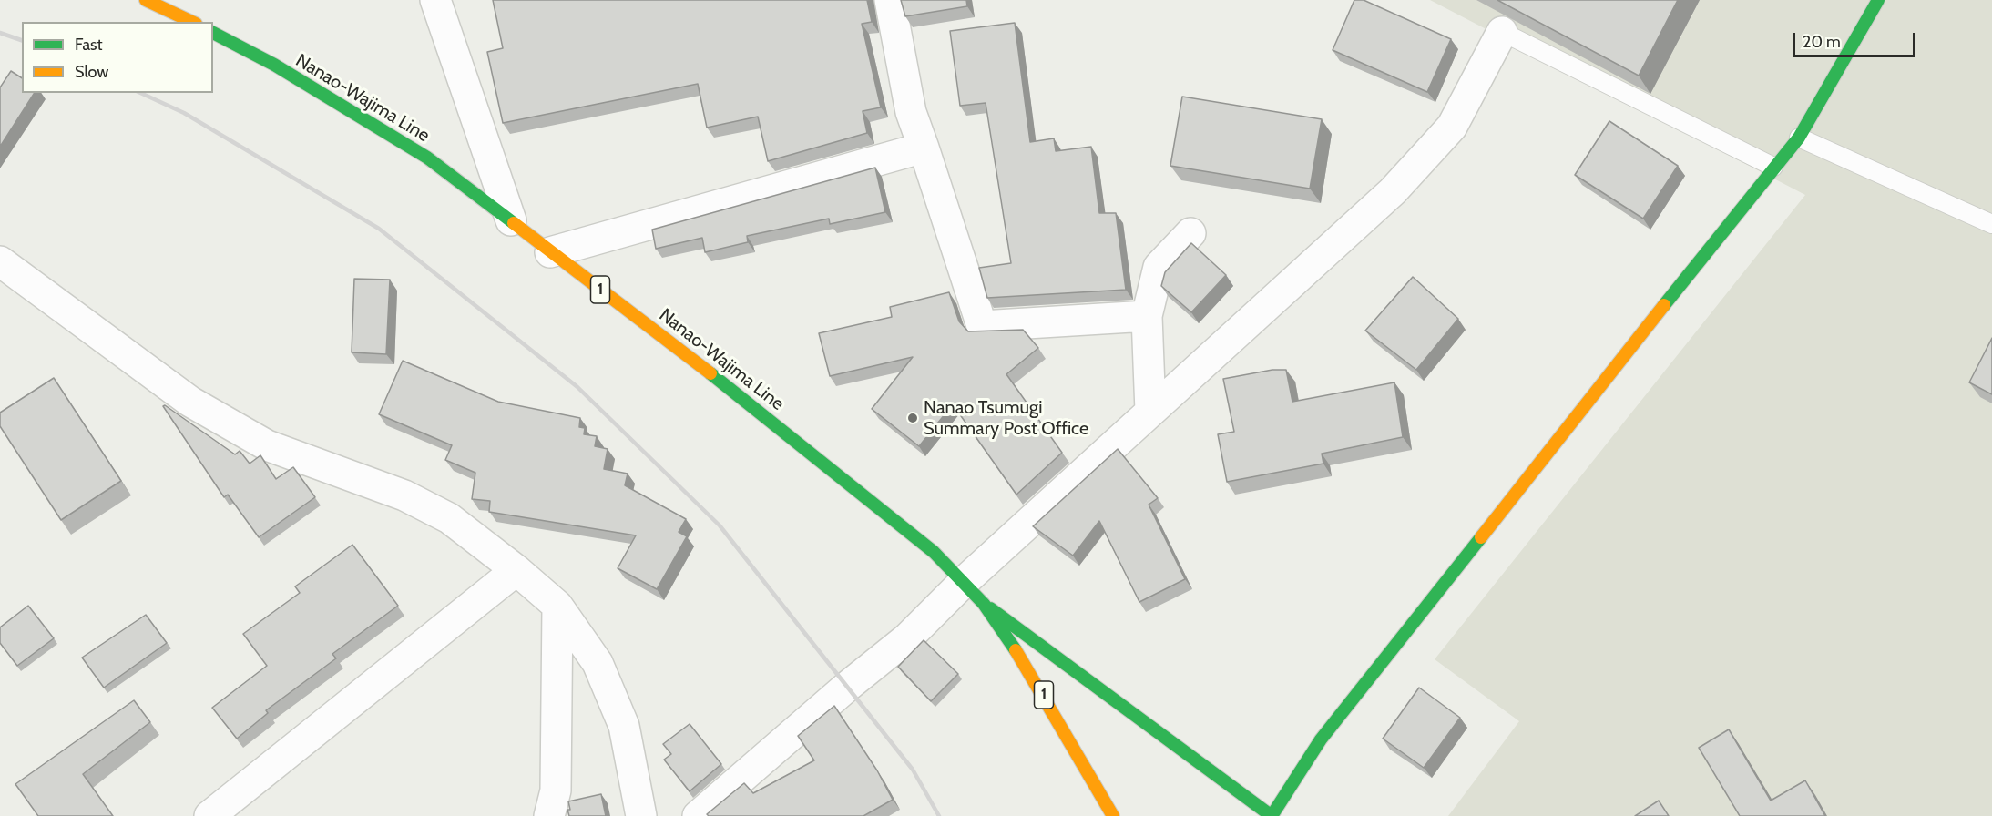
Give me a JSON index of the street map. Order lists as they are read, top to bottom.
{
  "streets": {
    "street": ["Nanao-Wajima Line", "1"]
  },
  "places": ["Nanao Tsumugi Summary Post Office"],
  "legend": ["Fast", "Slow"],
  "scale_bar": "20 m"
}
